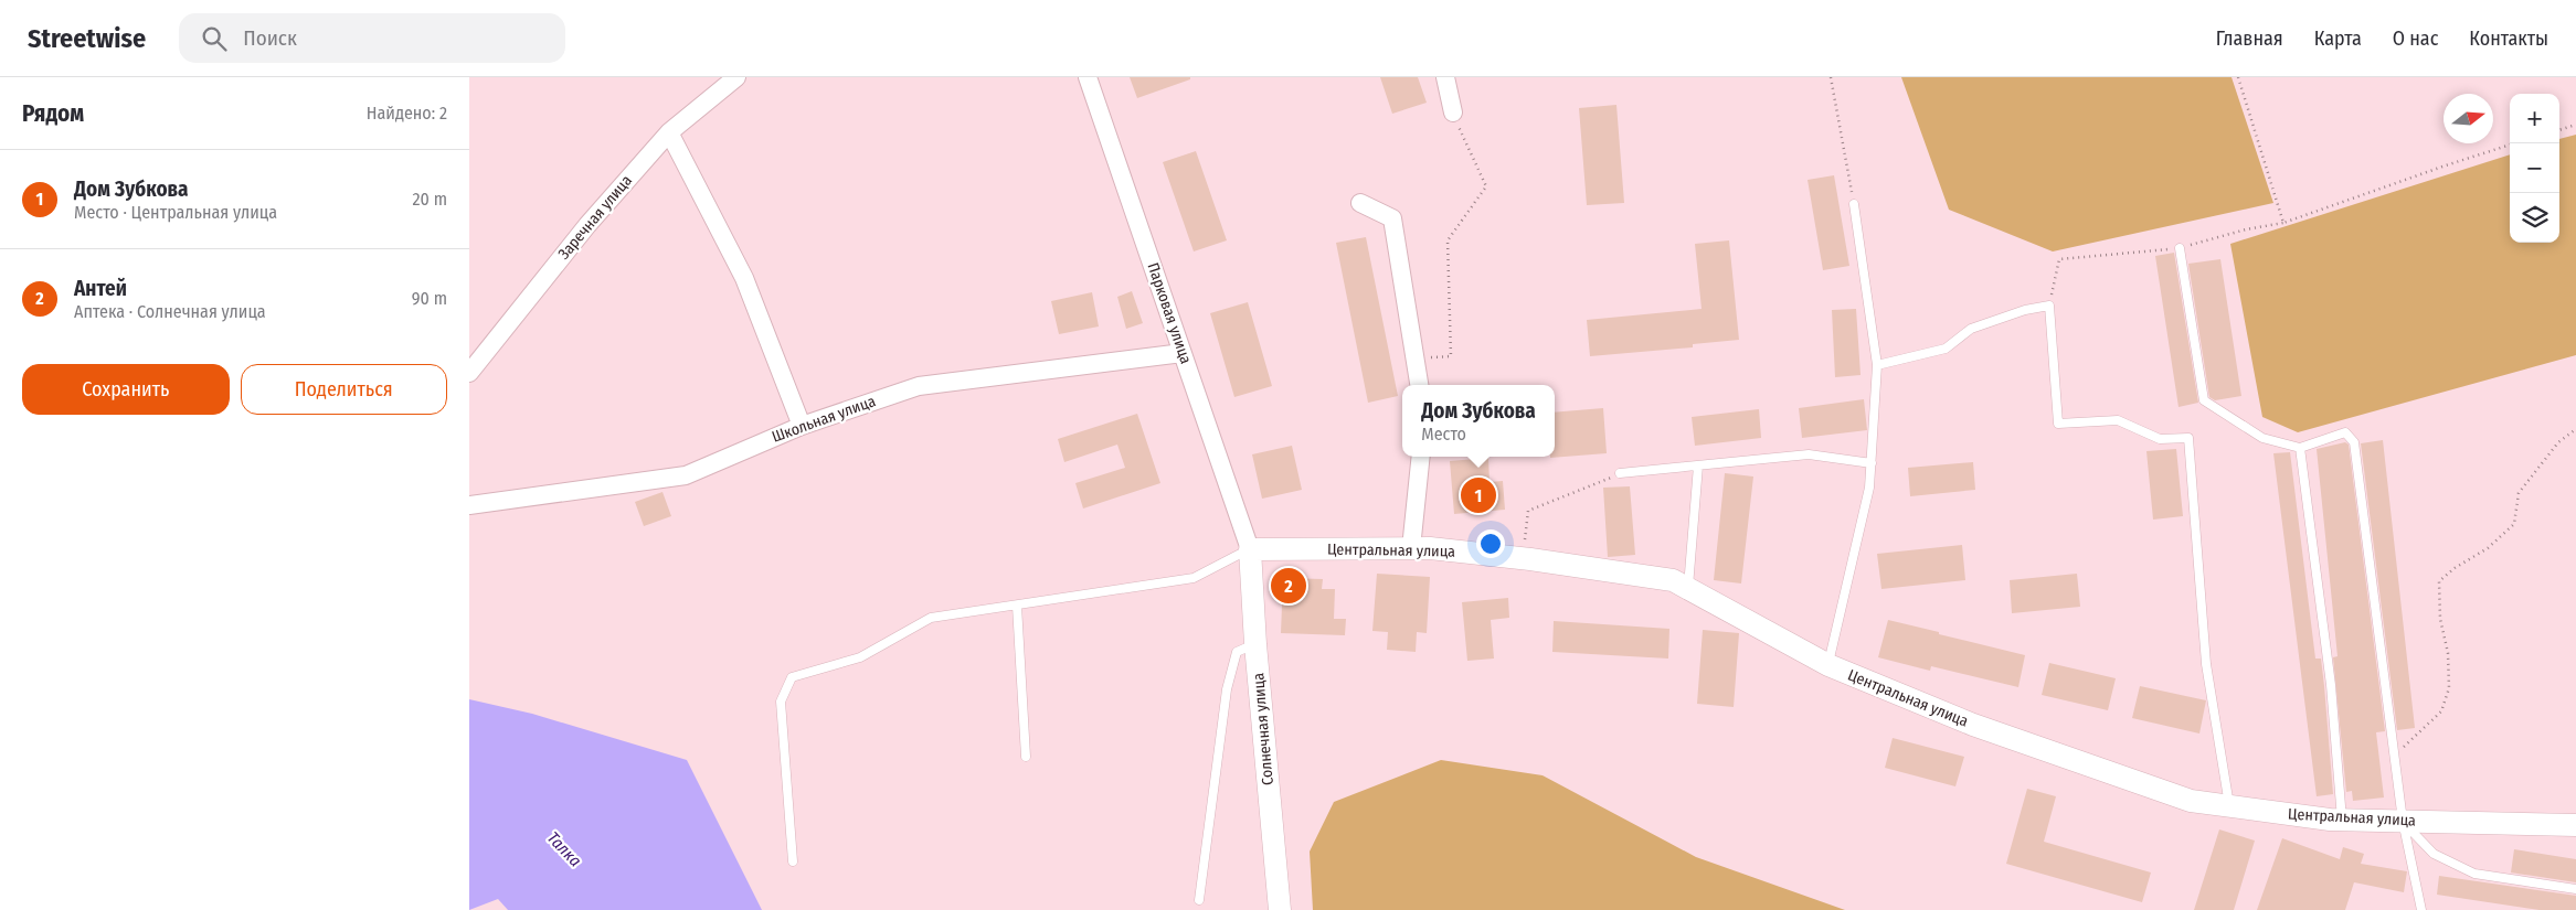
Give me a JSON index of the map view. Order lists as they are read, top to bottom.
{
  "streets": {
    "street": [
      "Заречная улица",
      "Парковая улица",
      "Школьная улица",
      "Центральная улица",
      "Солнечная улица"
    ]
  },
  "crossings": [
    ["Парковая улица", "Школьная улица"],
    ["Парковая улица", "Центральная улица"],
    ["Парковая улица", "Солнечная улица"],
    ["Центральная улица", "Солнечная улица"]
  ],
  "water": ["Талка"],
  "north": "right",
  "page": {
    "header": "Streetwise",
    "search": "Поиск",
    "nav": [
      "Главная",
      "Карта",
      "О нас",
      "Контакты"
    ],
    "heading": ["Рядом", "Найдено: 2"],
    "map_buttons": ["+", "−"],
    "list": [
      {
        "mark": "1",
        "name": "Дом Зубкова",
        "note": "Место · Центральная улица",
        "value": "20 m"
      },
      {
        "mark": "2",
        "name": "Антей",
        "note": "Аптека · Солнечная улица",
        "value": "90 m"
      }
    ],
    "buttons": ["Сохранить", "Поделиться"],
    "popup": ["Дом Зубкова", "Место"],
    "pins": ["1", "2"]
  }
}
